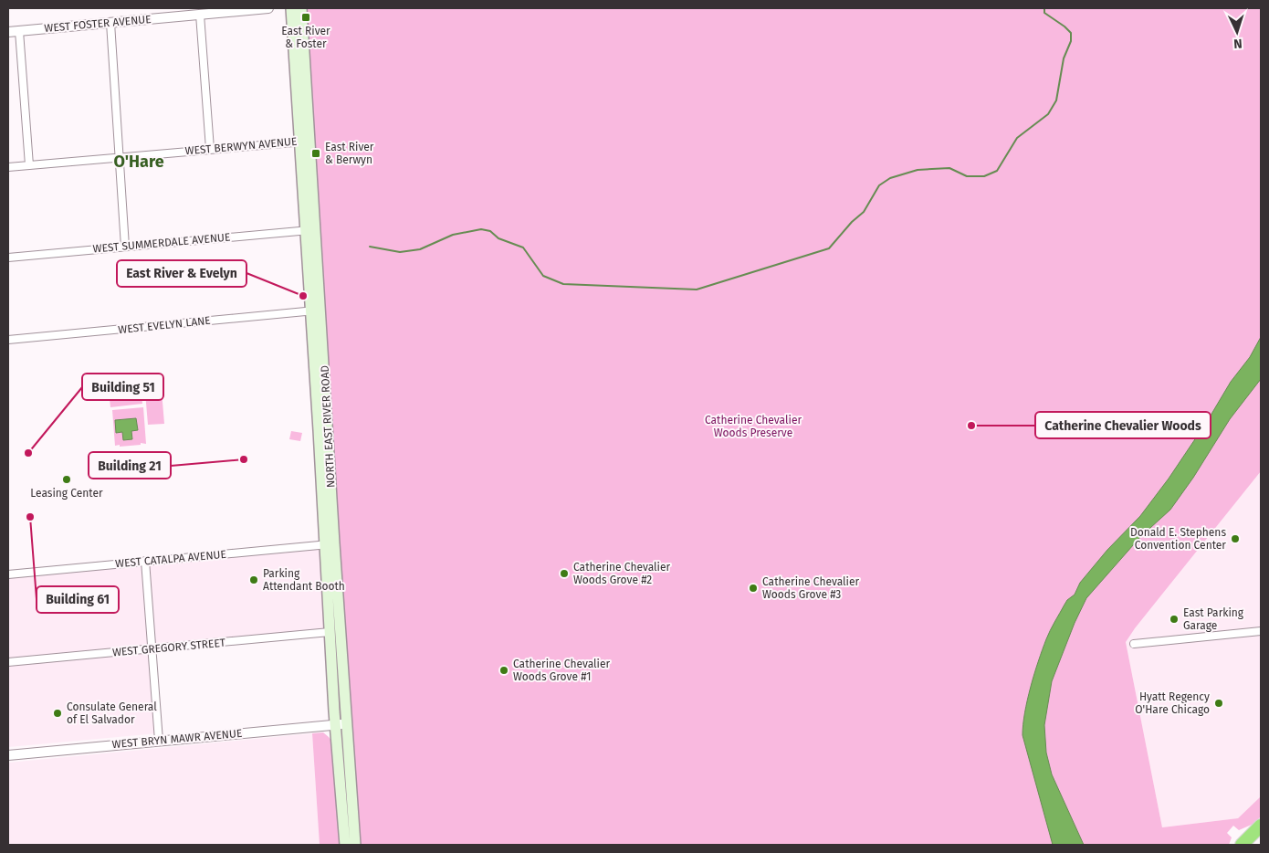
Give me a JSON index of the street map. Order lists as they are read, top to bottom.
{
  "streets": {
    "main road": ["NORTH EAST RIVER ROAD"],
    "street": [
      "WEST FOSTER AVENUE",
      "WEST BERWYN AVENUE",
      "WEST SUMMERDALE AVENUE",
      "WEST EVELYN LANE",
      "WEST CATALPA AVENUE",
      "WEST GREGORY STREET",
      "WEST BRYN MAWR AVENUE"
    ]
  },
  "crossings": [
    ["WEST BERWYN AVENUE", "NORTH EAST RIVER ROAD"],
    ["WEST SUMMERDALE AVENUE", "NORTH EAST RIVER ROAD"],
    ["WEST EVELYN LANE", "NORTH EAST RIVER ROAD"],
    ["NORTH EAST RIVER ROAD", "WEST CATALPA AVENUE"],
    ["NORTH EAST RIVER ROAD", "WEST GREGORY STREET"],
    ["NORTH EAST RIVER ROAD", "WEST BRYN MAWR AVENUE"]
  ],
  "districts": ["O'Hare"],
  "parks": ["Catherine Chevalier Woods Preserve"],
  "places": {
    "transit": ["East River & Foster", "East River & Berwyn"],
    "other": [
      "East River & Evelyn",
      "Catherine Chevalier Woods",
      "Building 51",
      "Building 21",
      "Leasing Center",
      "Building 61",
      "Donald E. Stephens Convention Center",
      "Catherine Chevalier Woods Grove #2",
      "Parking Attendant Booth",
      "Catherine Chevalier Woods Grove #3",
      "East Parking Garage",
      "Catherine Chevalier Woods Grove #1",
      "Hyatt Regency O'Hare Chicago",
      "Consulate General of El Salvador"
    ]
  },
  "north": "bottom"
}
